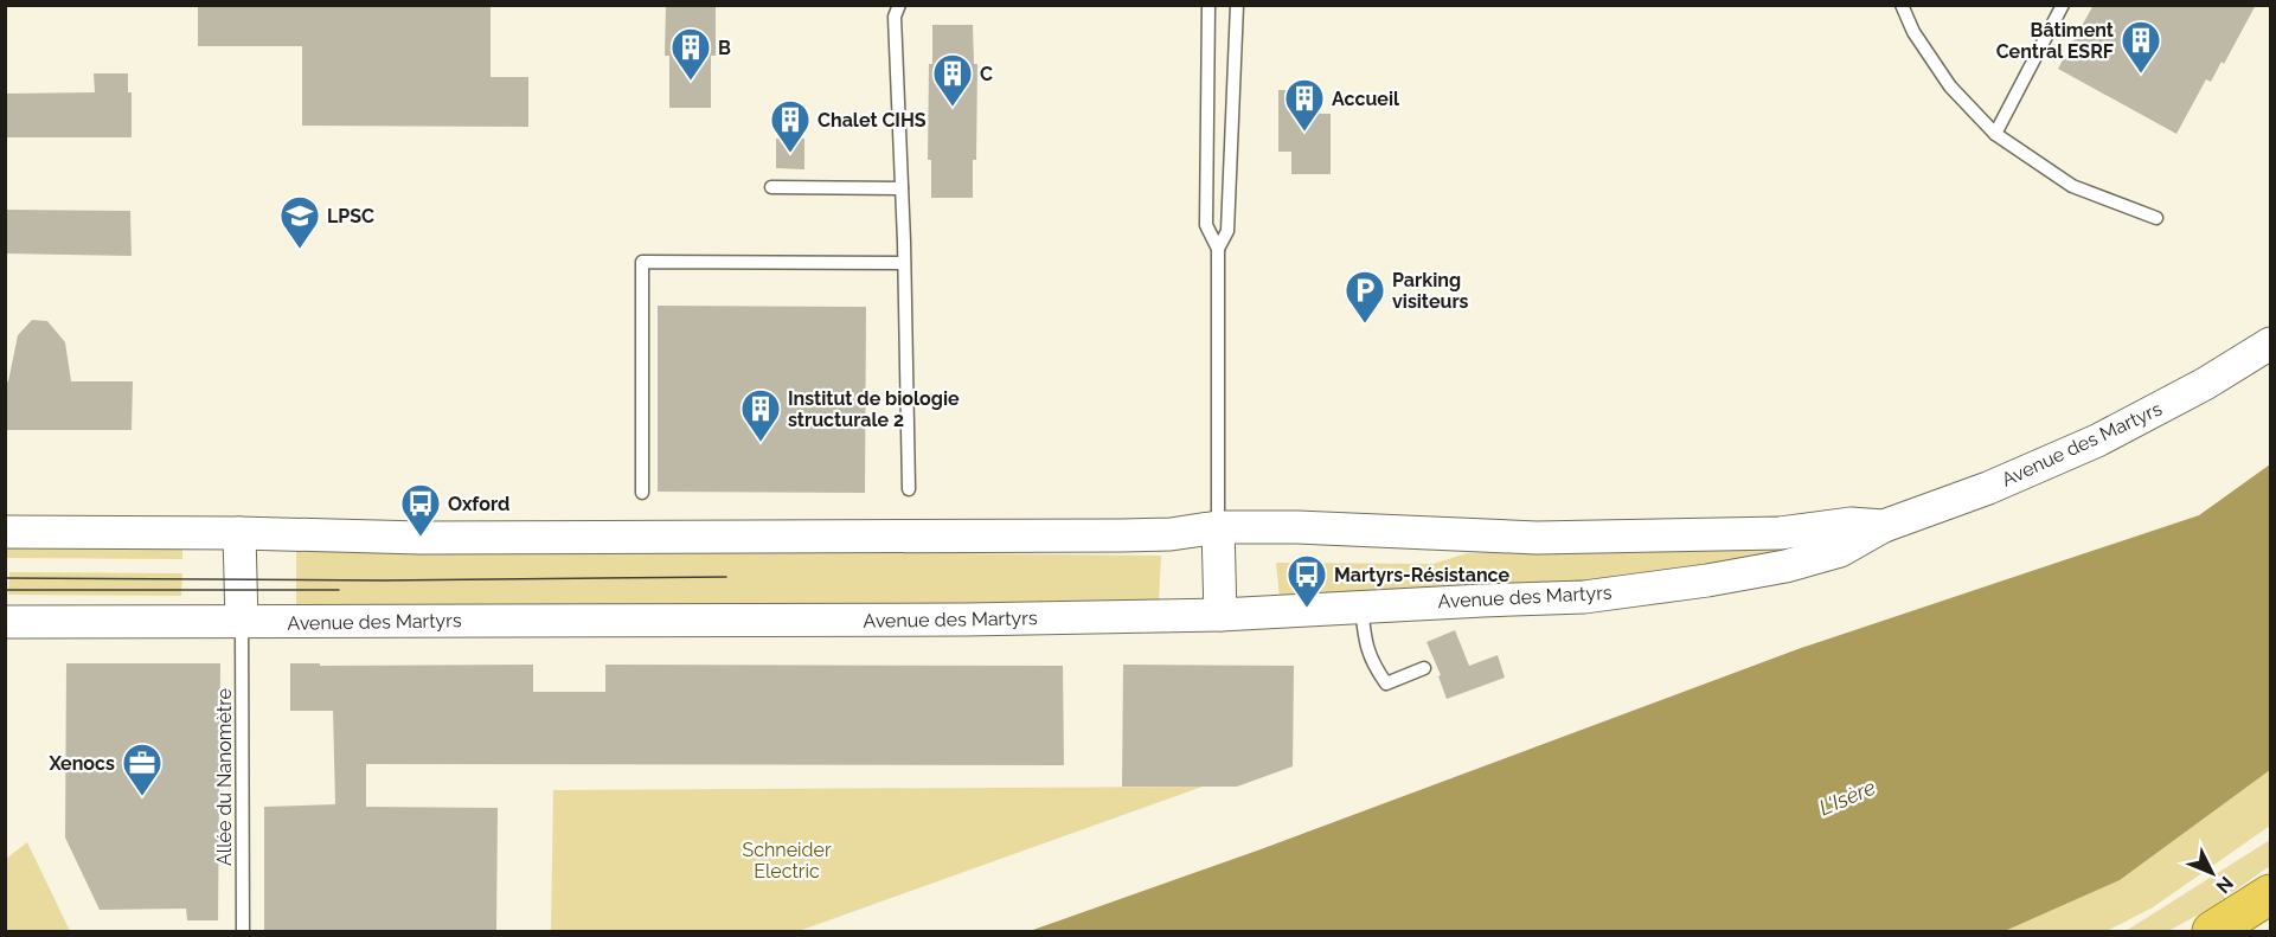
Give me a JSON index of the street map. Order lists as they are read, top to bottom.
{
  "streets": {
    "main road": ["Avenue des Martyrs"],
    "lane": ["Allée du Nanomètre"]
  },
  "crossings": [
    ["Avenue des Martyrs", "Allée du Nanomètre"]
  ],
  "water": ["L'Isère"],
  "parks": ["Schneider Electric"],
  "places": {
    "building": [
      "Bâtiment Central ESRF",
      "B",
      "C",
      "Accueil",
      "Chalet CIHS",
      "Institut de biologie structurale 2"
    ],
    "school or university": ["LPSC"],
    "parking": ["Parking visiteurs"],
    "bus stop": ["Oxford", "Martyrs-Résistance"],
    "office": ["Xenocs"]
  },
  "north": "bottom right"
}
